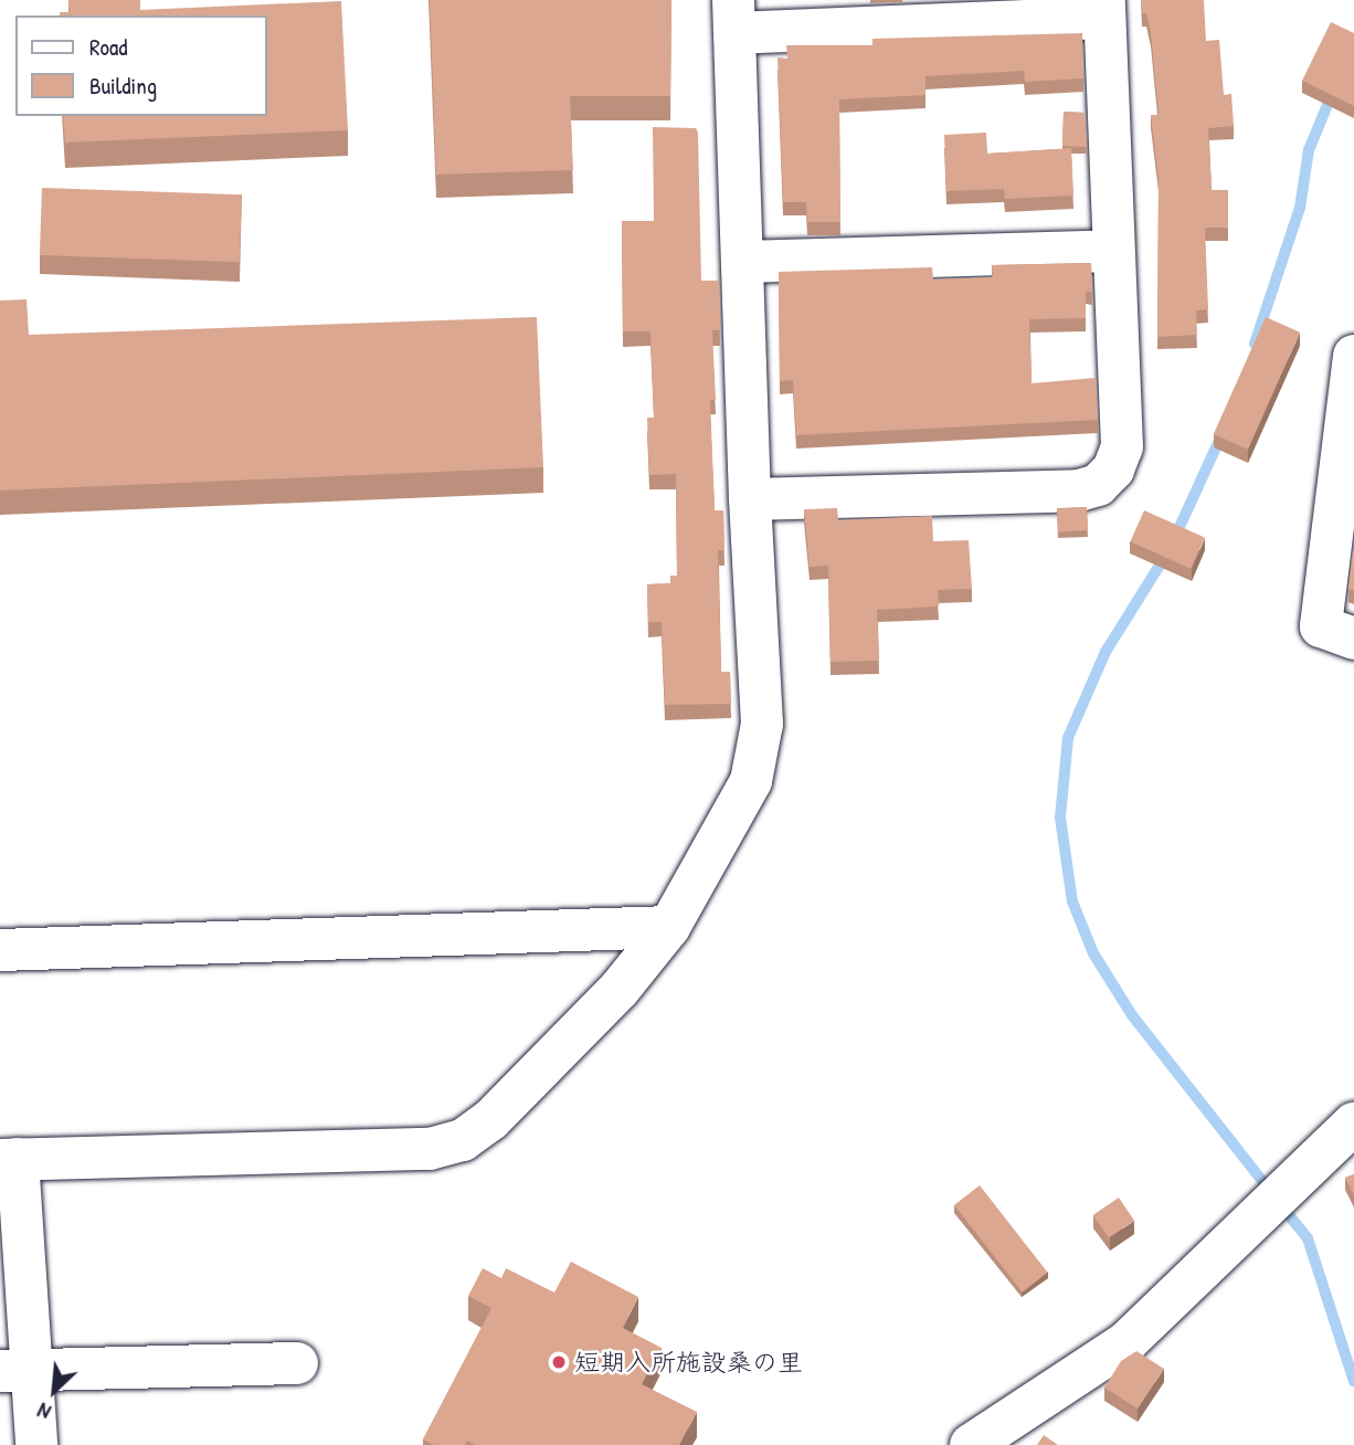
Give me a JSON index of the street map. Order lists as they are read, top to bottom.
{
  "places": ["短期入所施設桑の里"],
  "legend": ["Road", "Building"],
  "north": "bottom left"
}
